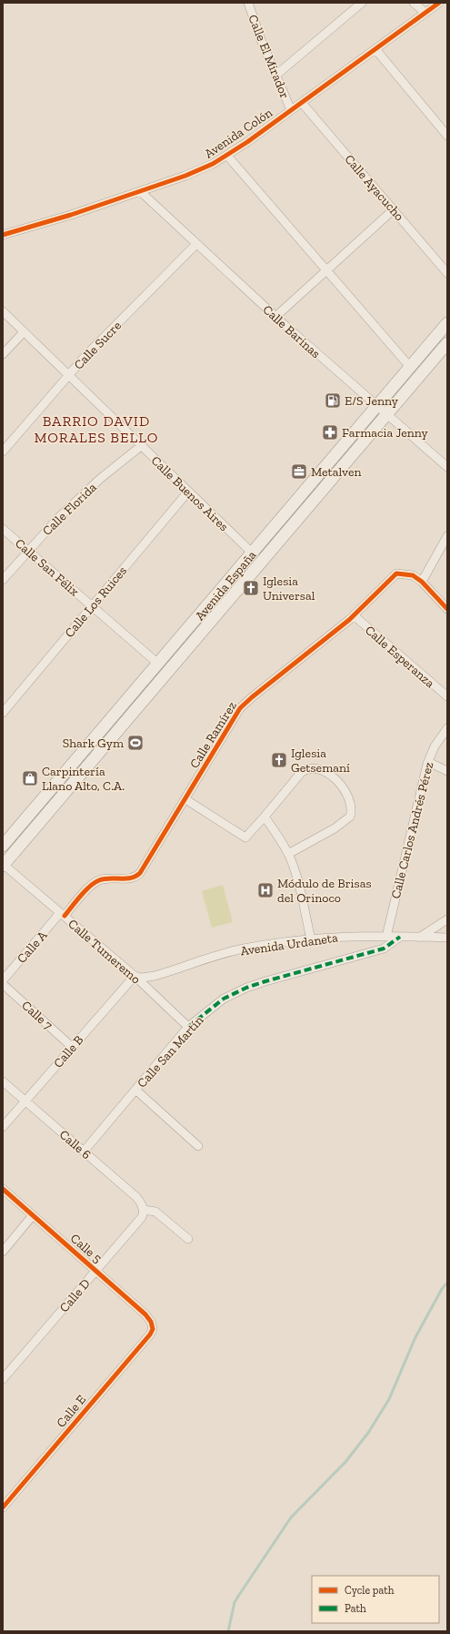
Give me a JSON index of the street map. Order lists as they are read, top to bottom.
{
  "streets": {
    "main road": ["Avenida España"],
    "street": [
      "Calle El Mirador",
      "Avenida Colón",
      "Calle Ayacucho",
      "Calle Barinas",
      "Calle Sucre",
      "Calle Buenos Aires",
      "Calle Florida",
      "Calle San Félix",
      "Calle Los Ruices",
      "Calle Esperanza",
      "Calle Ramírez",
      "Calle Carlos Andrés Pérez",
      "Avenida Urdaneta",
      "Calle A",
      "Calle Tumeremo",
      "Calle 7",
      "Calle B",
      "Calle San Martín",
      "Calle 6",
      "Calle 5",
      "Calle D",
      "Calle E"
    ]
  },
  "crossings": [
    ["Calle El Mirador", "Avenida Colón"],
    ["Avenida Colón", "Calle Ayacucho"],
    ["Avenida Colón", "Calle Barinas"],
    ["Calle Barinas", "Calle Sucre"],
    ["Calle Barinas", "Avenida España"],
    ["Calle Sucre", "Calle Buenos Aires"],
    ["Calle Buenos Aires", "Calle Florida"],
    ["Calle Buenos Aires", "Avenida España"],
    ["Calle Buenos Aires", "Calle Los Ruices"],
    ["Calle Florida", "Calle San Félix"],
    ["Calle San Félix", "Avenida España"],
    ["Calle San Félix", "Calle Los Ruices"],
    ["Avenida España", "Calle Tumeremo"],
    ["Calle Esperanza", "Calle Ramírez"],
    ["Calle Ramírez", "Calle A"],
    ["Calle Ramírez", "Calle Tumeremo"],
    ["Calle Carlos Andrés Pérez", "Avenida Urdaneta"],
    ["Avenida Urdaneta", "Calle Tumeremo"],
    ["Avenida Urdaneta", "Calle B"],
    ["Avenida Urdaneta", "Calle San Martín"],
    ["Calle A", "Calle Tumeremo"],
    ["Calle Tumeremo", "Calle B"],
    ["Calle Tumeremo", "Calle San Martín"],
    ["Calle 7", "Calle B"],
    ["Calle B", "Calle 6"],
    ["Calle San Martín", "Calle 6"],
    ["Calle 6", "Calle D"],
    ["Calle 5", "Calle D"],
    ["Calle 5", "Calle E"]
  ],
  "districts": ["BARRIO DAVID MORALES BELLO"],
  "places": {
    "fuel station": ["E/S Jenny"],
    "pharmacy": ["Farmacia Jenny"],
    "office": ["Metalven"],
    "church": ["Iglesia Universal", "Iglesia Getsemaní"],
    "sports": ["Shark Gym"],
    "shop": ["Carpintería Llano Alto, C.A."],
    "hospital": ["Módulo de Brisas del Orinoco"]
  },
  "legend": ["Cycle path", "Path"]
}
